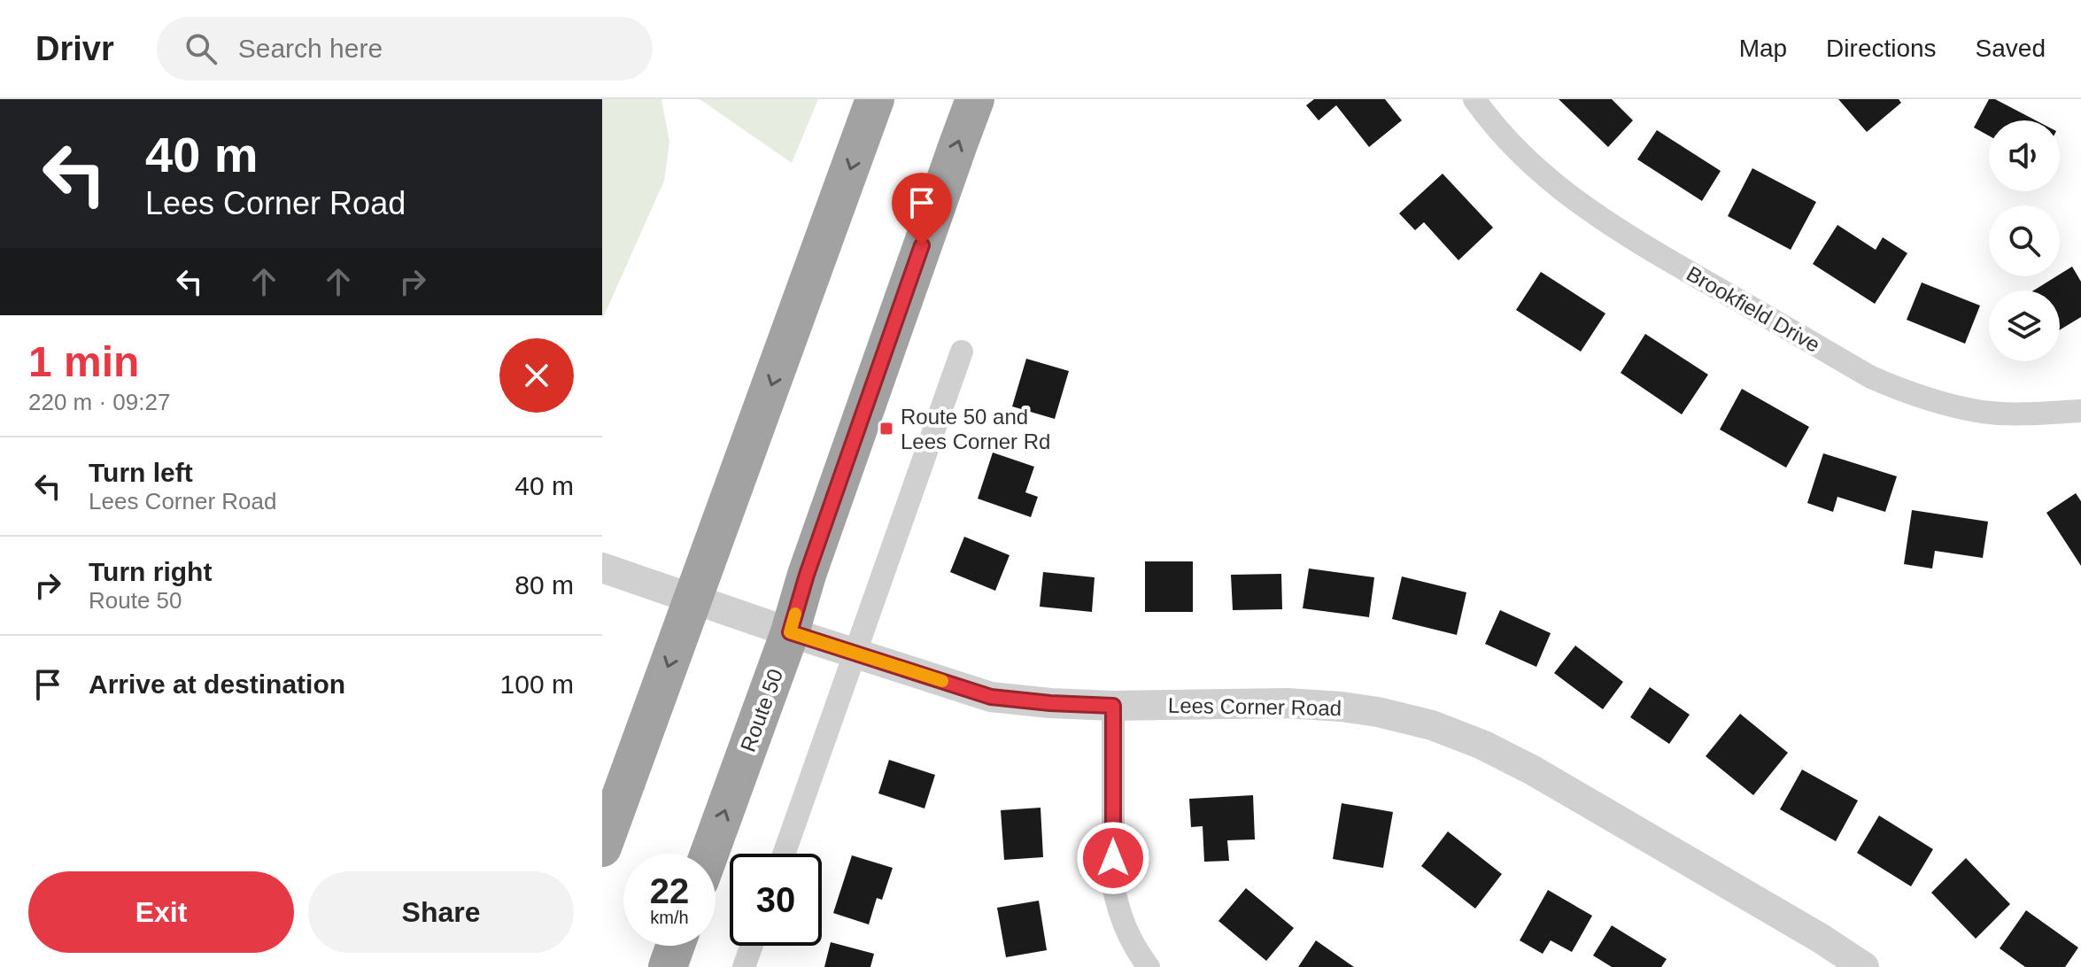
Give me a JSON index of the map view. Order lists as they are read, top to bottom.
{
  "streets": {
    "highway": ["Route 50"],
    "street": ["Brookfield Drive", "Lees Corner Road"]
  },
  "crossings": [
    ["Lees Corner Road", "Route 50"]
  ],
  "places": {
    "transit": ["Route 50 and Lees Corner Rd"]
  },
  "page": {
    "header": "Drivr",
    "search": "Search here",
    "nav": ["Map", "Directions", "Saved"],
    "turn": ["40 m", "Lees Corner Road"],
    "heading": ["1 min", "220 m · 09:27"],
    "list": [
      {
        "name": "Turn left",
        "note": "Lees Corner Road",
        "value": "40 m"
      },
      {
        "name": "Turn right",
        "note": "Route 50",
        "value": "80 m"
      },
      {
        "name": "Arrive at destination",
        "value": "100 m"
      }
    ],
    "speed": "22 km/h",
    "limit": "30",
    "buttons": ["Exit", "Share"]
  }
}
